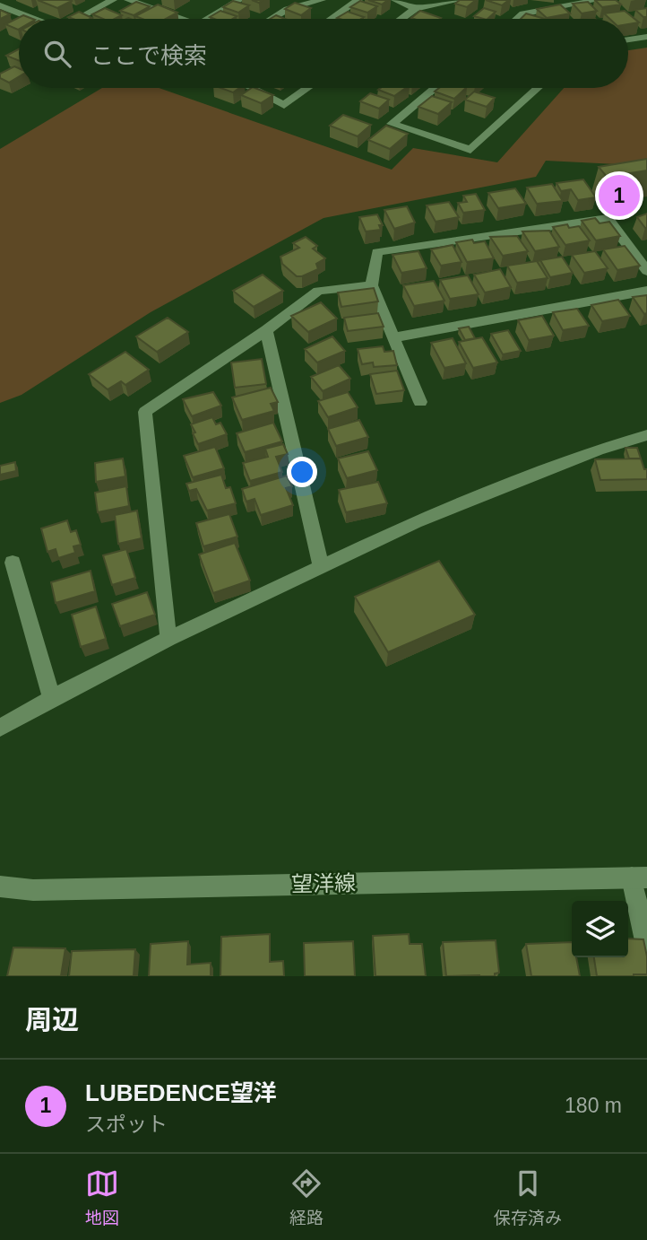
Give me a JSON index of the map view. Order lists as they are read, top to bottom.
{
  "streets": {
    "street": ["望洋線"]
  },
  "page": {
    "search": "ここで検索",
    "pins": "1",
    "heading": "周辺",
    "list": [
      {
        "mark": "1",
        "name": "LUBEDENCE望洋",
        "note": "スポット",
        "value": "180 m"
      }
    ],
    "nav": ["地図", "経路", "保存済み"]
  }
}
